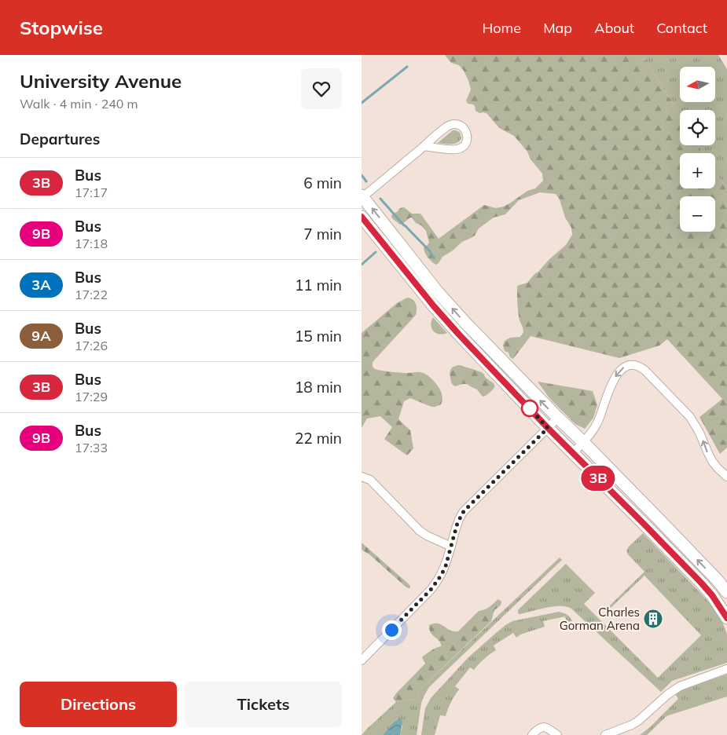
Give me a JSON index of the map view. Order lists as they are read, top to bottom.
{
  "places": {
    "building": ["Charles Gorman Arena"]
  },
  "lines": ["bus line 3B"],
  "north": "left",
  "page": {
    "header": "Stopwise",
    "nav": [
      "Home",
      "Map",
      "About",
      "Contact"
    ],
    "heading": [
      ["University Avenue", "Walk · 4 min · 240 m"],
      "Departures"
    ],
    "on_map": "3B",
    "map_buttons": ["+", "−"],
    "list": [
      {
        "mark": "3B",
        "name": "Bus",
        "note": "17:17",
        "value": "6 min"
      },
      {
        "mark": "9B",
        "name": "Bus",
        "note": "17:18",
        "value": "7 min"
      },
      {
        "mark": "3A",
        "name": "Bus",
        "note": "17:22",
        "value": "11 min"
      },
      {
        "mark": "9A",
        "name": "Bus",
        "note": "17:26",
        "value": "15 min"
      },
      {
        "mark": "3B",
        "name": "Bus",
        "note": "17:29",
        "value": "18 min"
      },
      {
        "mark": "9B",
        "name": "Bus",
        "note": "17:33",
        "value": "22 min"
      }
    ],
    "buttons": ["Directions", "Tickets"]
  }
}
